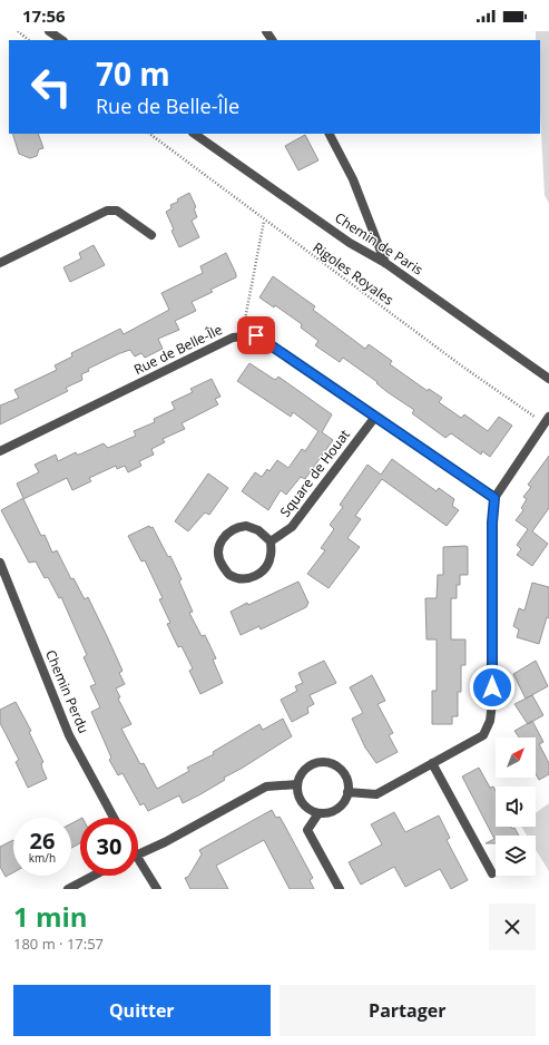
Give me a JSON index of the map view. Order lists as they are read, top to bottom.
{
  "streets": {
    "street": [
      "Chemin de Paris",
      "Rue de Belle-Île",
      "Square de Houat",
      "Chemin Perdu"
    ],
    "path": ["Rigoles Royales"]
  },
  "crossings": [
    ["Rue de Belle-Île", "Square de Houat"]
  ],
  "north": "top right",
  "page": {
    "status": "17:56",
    "turn": ["70 m", "Rue de Belle-Île"],
    "speed": "26 km/h",
    "limit": "30",
    "heading": ["1 min", "180 m · 17:57"],
    "buttons": ["Quitter", "Partager"]
  }
}
